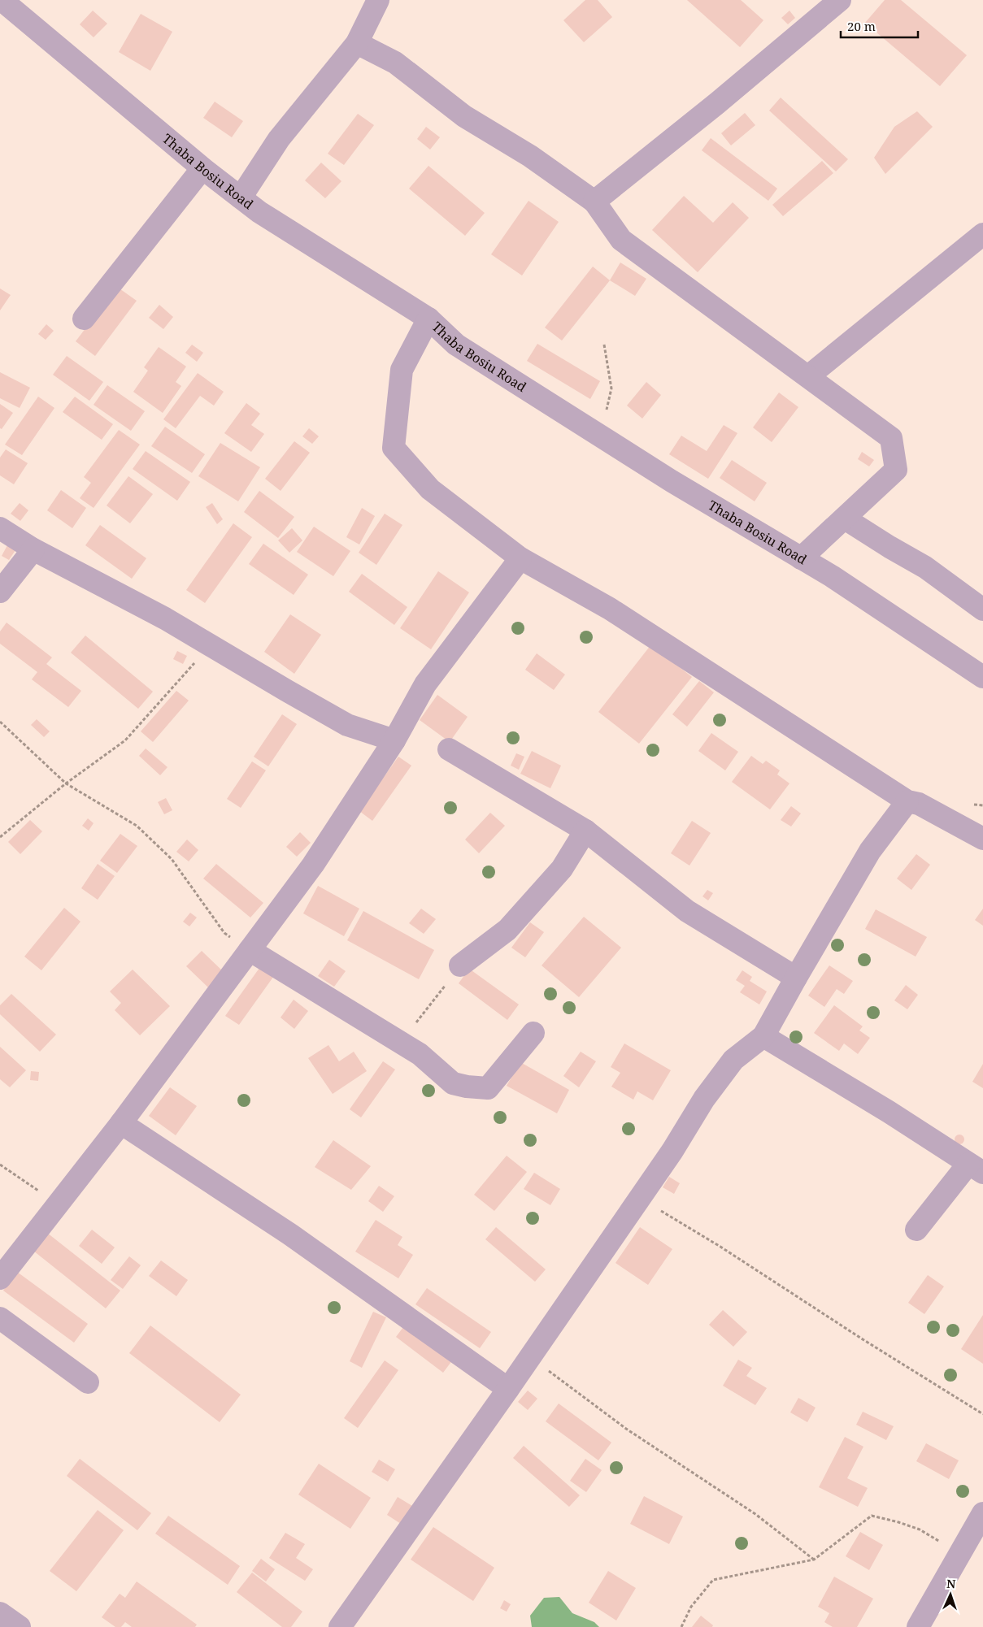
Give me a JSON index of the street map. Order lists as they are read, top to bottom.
{
  "streets": {
    "street": ["Thaba Bosiu Road"]
  },
  "scale_bar": "20 m",
  "north": "top"
}
